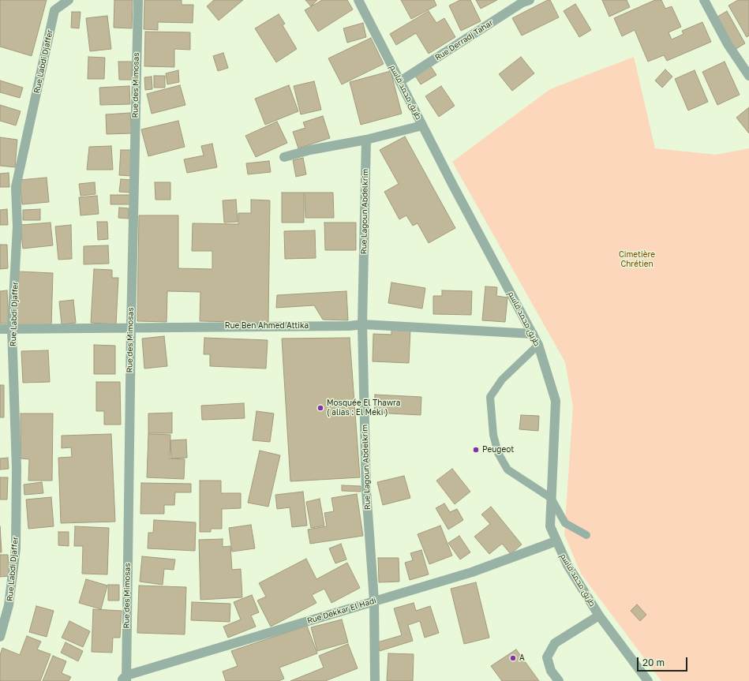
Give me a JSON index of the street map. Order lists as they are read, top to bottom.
{
  "streets": {
    "street": [
      "Rue Derradj Tahar",
      "Rue Labdi Djaffer",
      "Rue des Mimosas",
      "طريق محمد قاسم",
      "Rue Lagoun Abdelkrim",
      "Rue Ben Ahmed Attika",
      "Rue Dekkar El Hadi"
    ]
  },
  "crossings": [
    ["Rue Derradj Tahar", "طريق محمد قاسم"],
    ["Rue Labdi Djaffer", "Rue Ben Ahmed Attika"],
    ["Rue des Mimosas", "Rue Ben Ahmed Attika"],
    ["Rue des Mimosas", "Rue Dekkar El Hadi"],
    ["طريق محمد قاسم", "Rue Ben Ahmed Attika"],
    ["طريق محمد قاسم", "Rue Dekkar El Hadi"],
    ["Rue Lagoun Abdelkrim", "Rue Ben Ahmed Attika"],
    ["Rue Lagoun Abdelkrim", "Rue Dekkar El Hadi"]
  ],
  "parks": ["Cimetière Chrétien"],
  "places": ["Mosquée El Thawra ( alias : El Meki )", "Peugeot", "A"],
  "scale_bar": "20 m"
}
